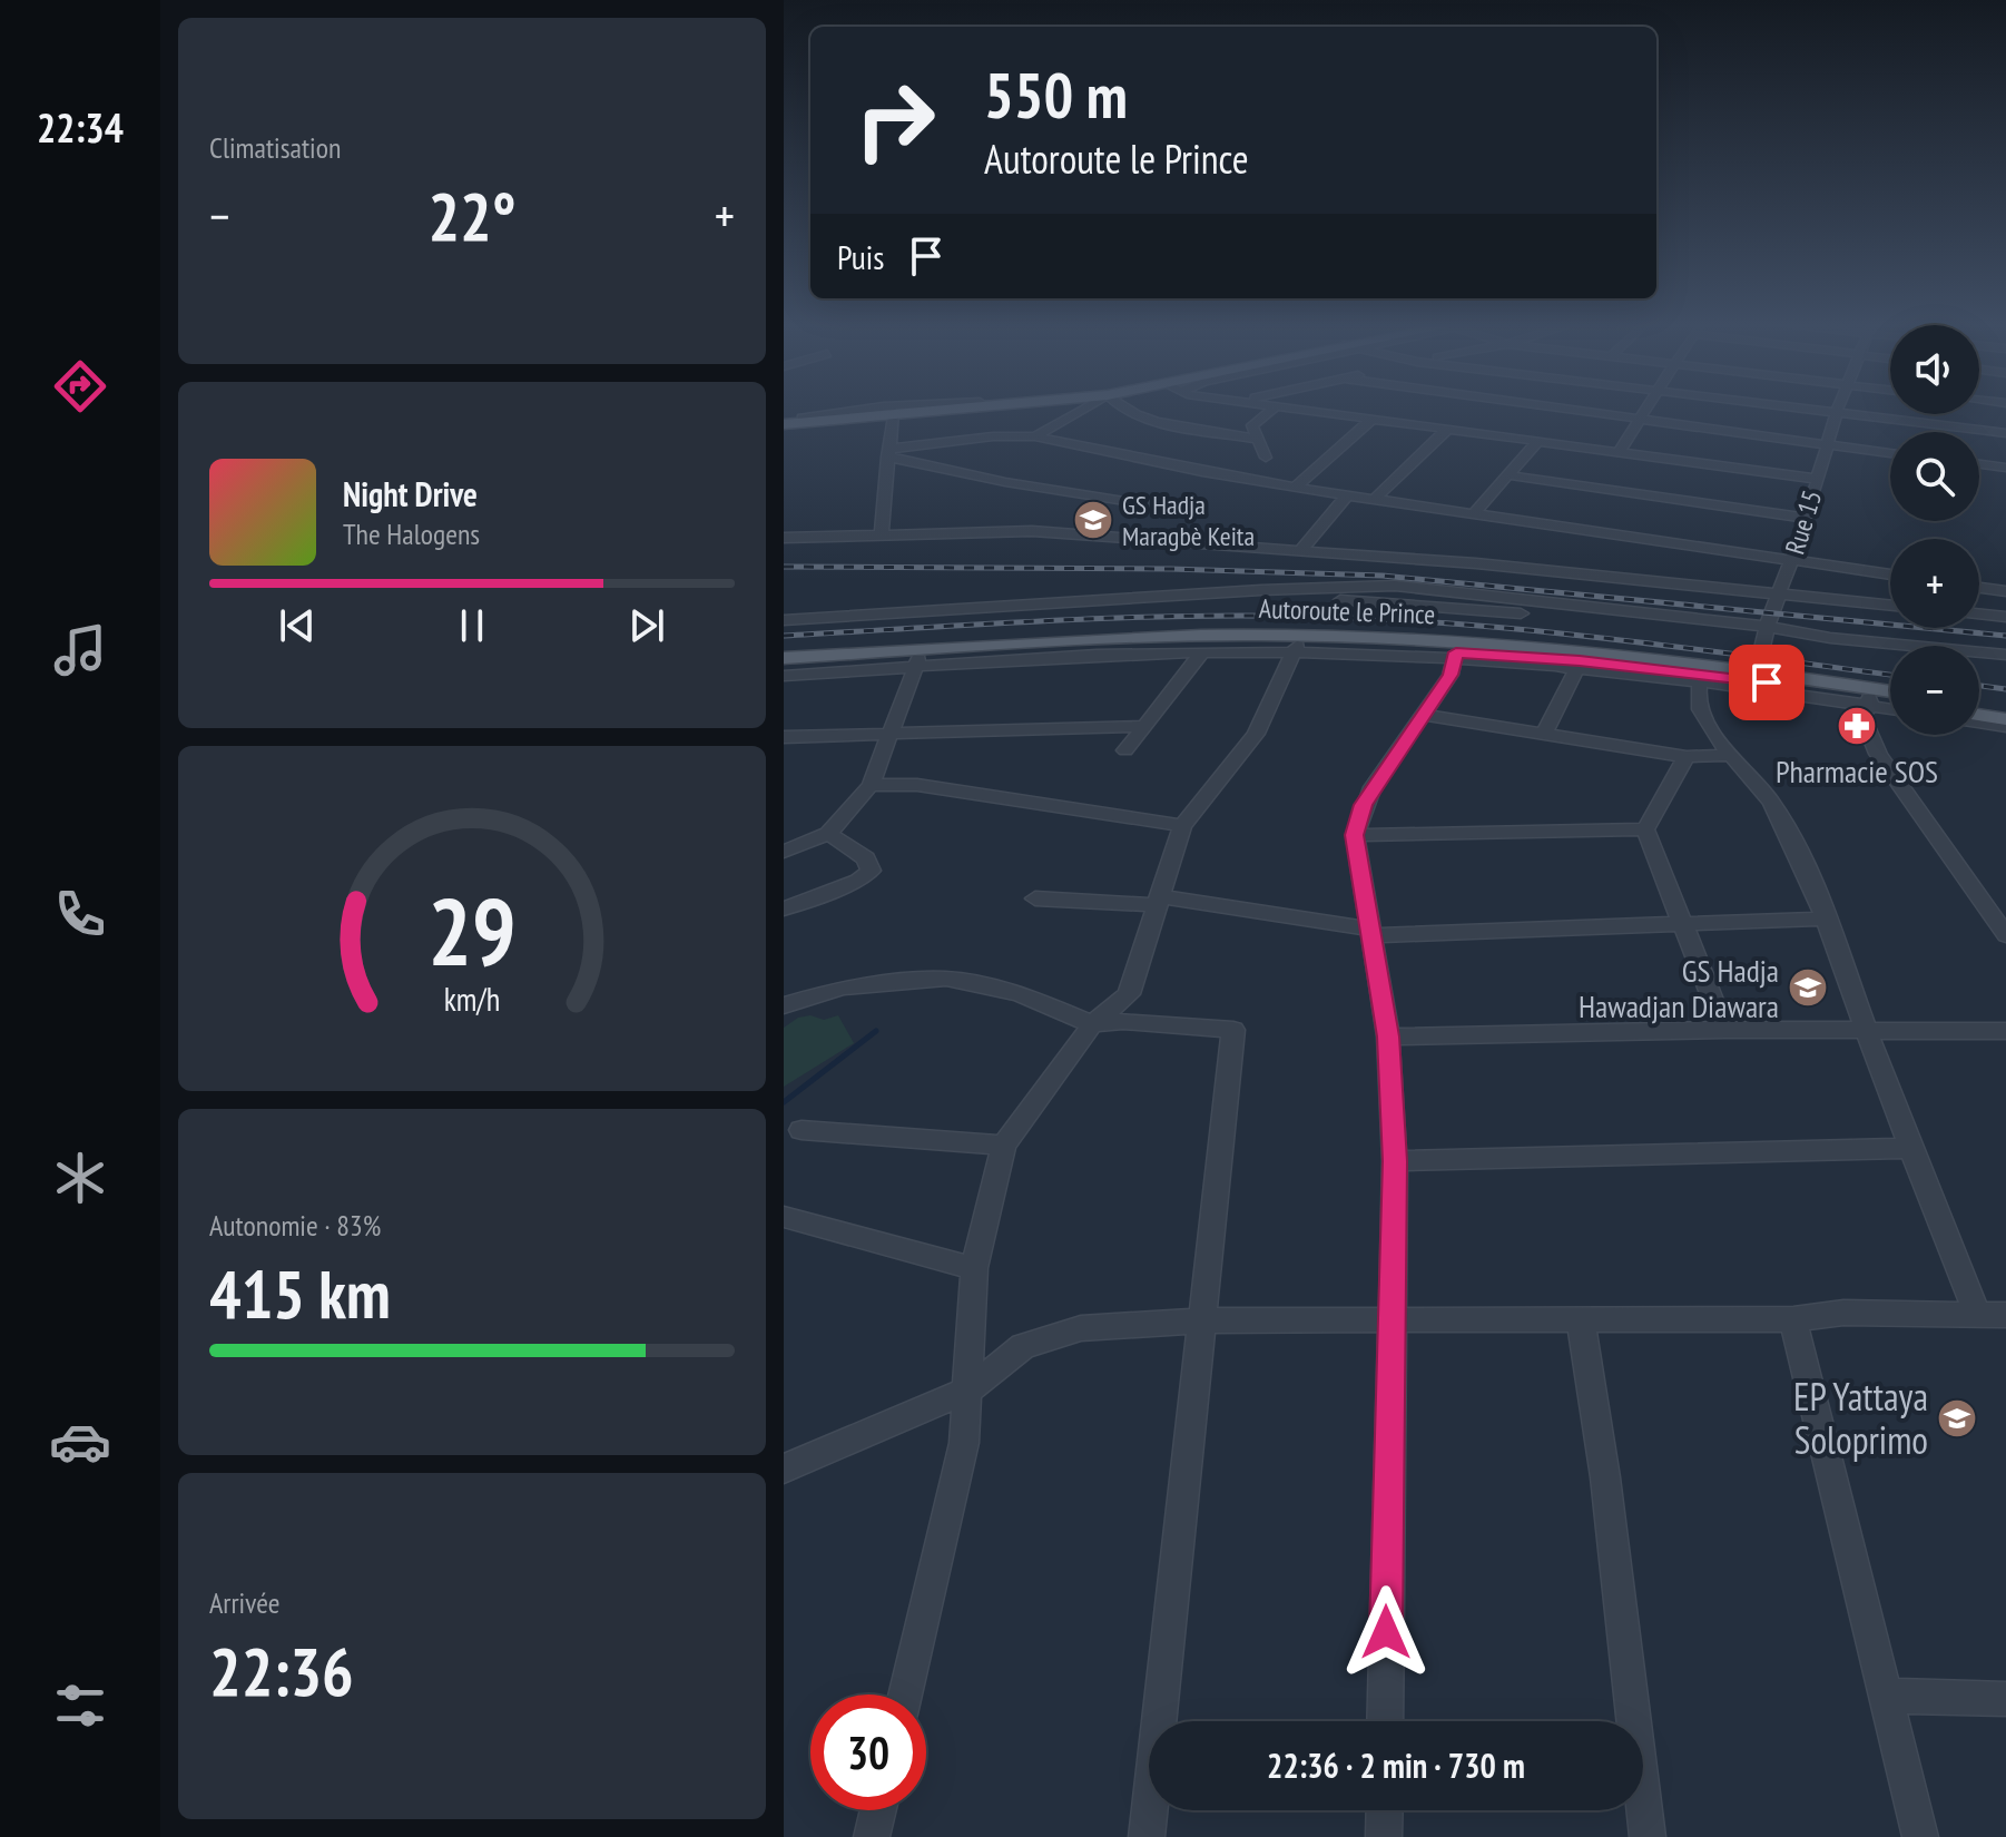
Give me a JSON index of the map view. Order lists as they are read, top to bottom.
{
  "streets": {
    "main road": ["Autoroute le Prince"],
    "street": ["Rue 15"]
  },
  "crossings": [
    ["Rue 15", "Autoroute le Prince"]
  ],
  "places": {
    "school or university": ["GS Hadja Maragbè Keita", "GS Hadja Hawadjan Diawara", "EP Yattaya Soloprimo"],
    "pharmacy": ["Pharmacie SOS"]
  },
  "page": {
    "tabs": "22:34",
    "tile": [
      "Climatisation",
      ["Autonomie · 83%", "415 km"],
      ["Arrivée", "22:36"]
    ],
    "turn": ["550 m", "Autoroute le Prince"],
    "heat": ["−", "22°", "+"],
    "then": "Puis",
    "map_buttons": ["+", "−"],
    "song": ["Night Drive", "The Halogens"],
    "limit": "30",
    "trip": "22:36 · 2 min · 730 m",
    "gauge": ["29", "km/h"]
  }
}
